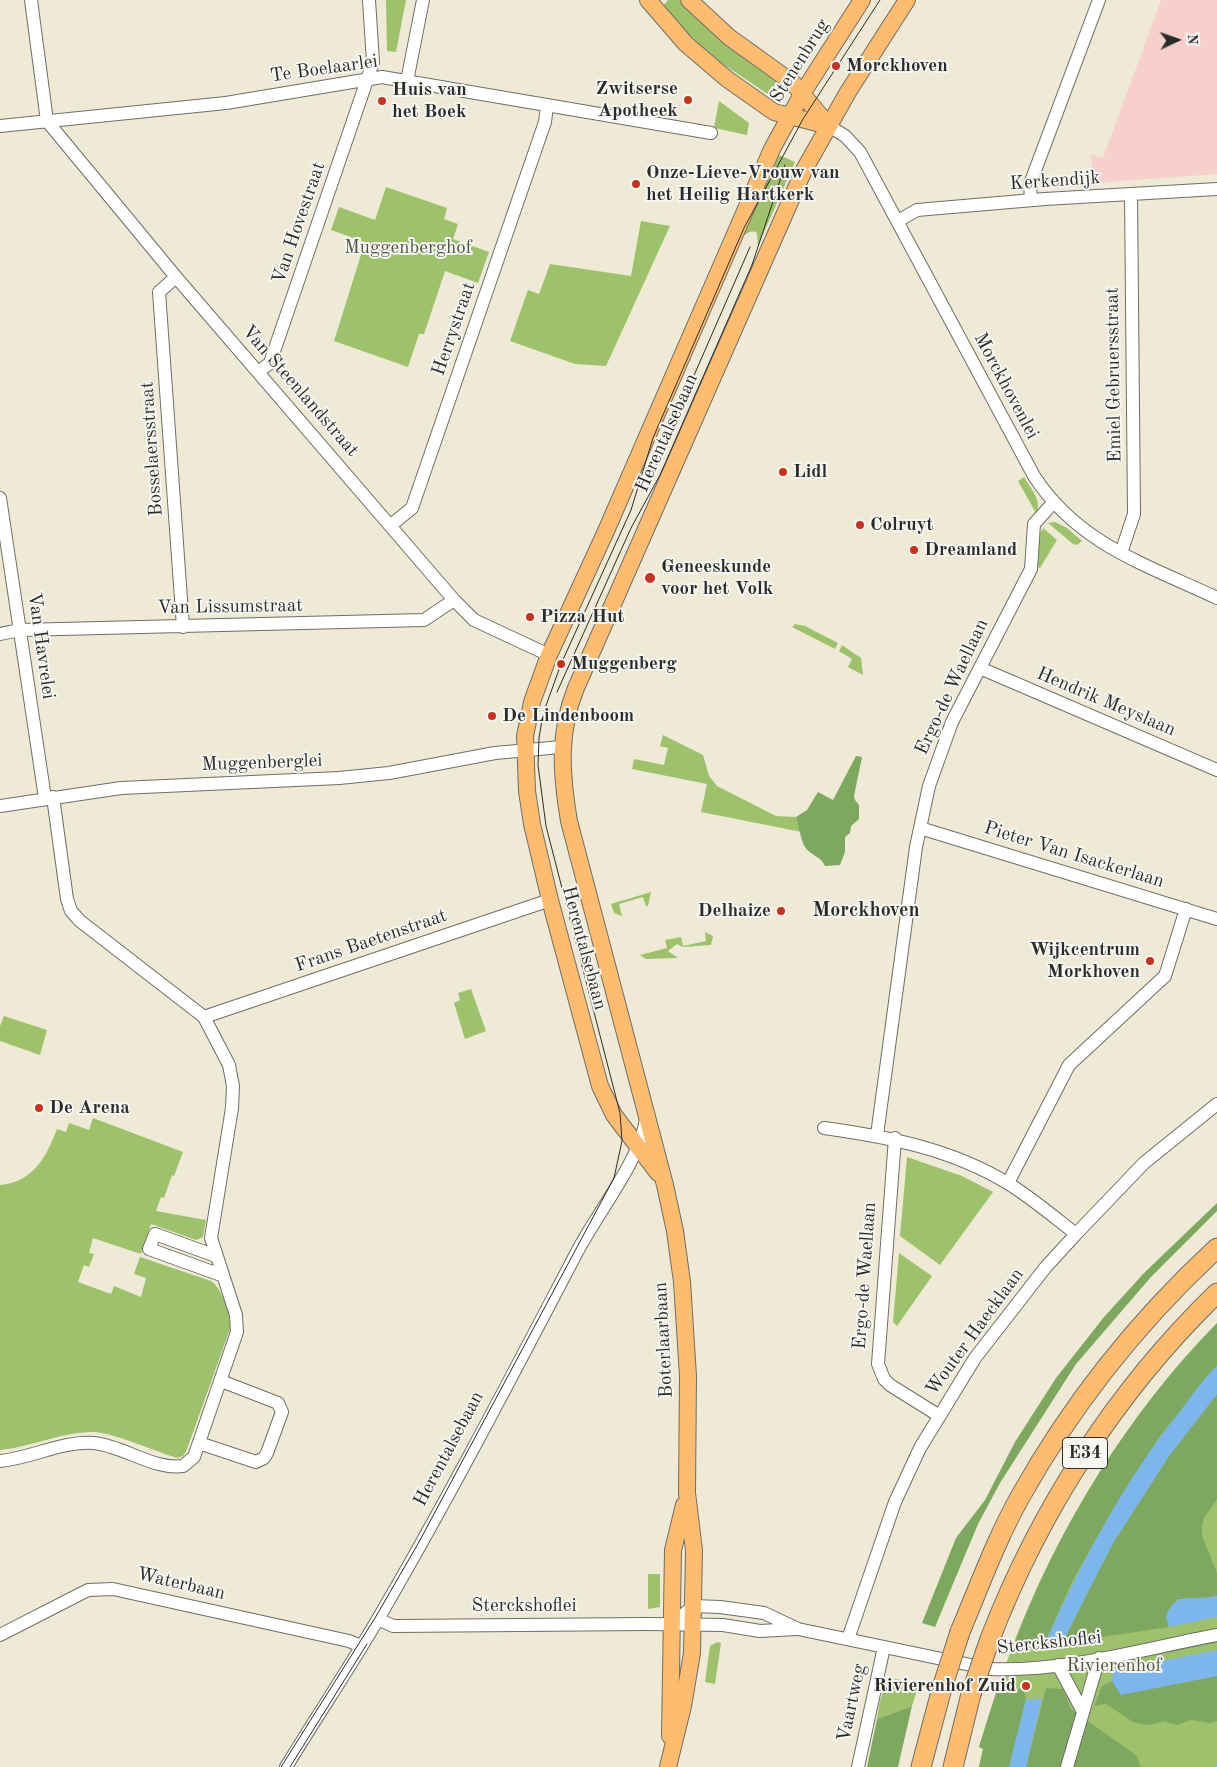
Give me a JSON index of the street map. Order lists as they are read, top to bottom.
{
  "streets": {
    "highway": ["E34"],
    "main road": ["Stenenbrug", "Herentalsebaan", "Boterlaarbaan"],
    "street": [
      "Te Boelaarlei",
      "Kerkendijk",
      "Van Hovestraat",
      "Herrystraat",
      "Emiel Gebruersstraat",
      "Morckhovenlei",
      "Van Steenlandstraat",
      "Bosselaersstraat",
      "Van Lissumstraat",
      "Van Havrelei",
      "Ergo-de Waellaan",
      "Hendrik Meyslaan",
      "Muggenberglei",
      "Pieter Van Isackerlaan",
      "Frans Baetenstraat",
      "Wouter Haecklaan",
      "Waterbaan",
      "Sterckshoflei",
      "Vaartweg"
    ]
  },
  "crossings": [
    ["Stenenbrug", "Herentalsebaan"],
    ["Te Boelaarlei", "Van Hovestraat"],
    ["Te Boelaarlei", "Herrystraat"],
    ["Te Boelaarlei", "Van Steenlandstraat"],
    ["Kerkendijk", "Emiel Gebruersstraat"],
    ["Kerkendijk", "Morckhovenlei"],
    ["Van Hovestraat", "Van Steenlandstraat"],
    ["Herrystraat", "Van Steenlandstraat"],
    ["Emiel Gebruersstraat", "Morckhovenlei"],
    ["Morckhovenlei", "Herentalsebaan"],
    ["Morckhovenlei", "Ergo-de Waellaan"],
    ["Van Steenlandstraat", "Herentalsebaan"],
    ["Van Steenlandstraat", "Bosselaersstraat"],
    ["Van Steenlandstraat", "Van Lissumstraat"],
    ["Herentalsebaan", "Muggenberglei"],
    ["Herentalsebaan", "Frans Baetenstraat"],
    ["Herentalsebaan", "Boterlaarbaan"],
    ["Herentalsebaan", "Waterbaan"],
    ["Herentalsebaan", "Sterckshoflei"],
    ["Bosselaersstraat", "Van Lissumstraat"],
    ["Van Lissumstraat", "Van Havrelei"],
    ["Van Havrelei", "Muggenberglei"],
    ["Van Havrelei", "Frans Baetenstraat"],
    ["Ergo-de Waellaan", "Hendrik Meyslaan"],
    ["Ergo-de Waellaan", "Pieter Van Isackerlaan"],
    ["Ergo-de Waellaan", "Wouter Haecklaan"],
    ["Wouter Haecklaan", "Sterckshoflei"],
    ["Boterlaarbaan", "Sterckshoflei"],
    ["Sterckshoflei", "Vaartweg"]
  ],
  "districts": ["Morckhoven"],
  "parks": ["Muggenberghof", "Rivierenhof"],
  "places": [
    "Morckhoven",
    "Zwitserse Apotheek",
    "Huis van het Boek",
    "Onze-Lieve-Vrouw van het Heilig Hartkerk",
    "Lidl",
    "Colruyt",
    "Dreamland",
    "Geneeskunde voor het Volk",
    "Pizza Hut",
    "Muggenberg",
    "De Lindenboom",
    "Delhaize",
    "Wijkcentrum Morkhoven",
    "De Arena",
    "Rivierenhof Zuid"
  ],
  "north": "right"
}
